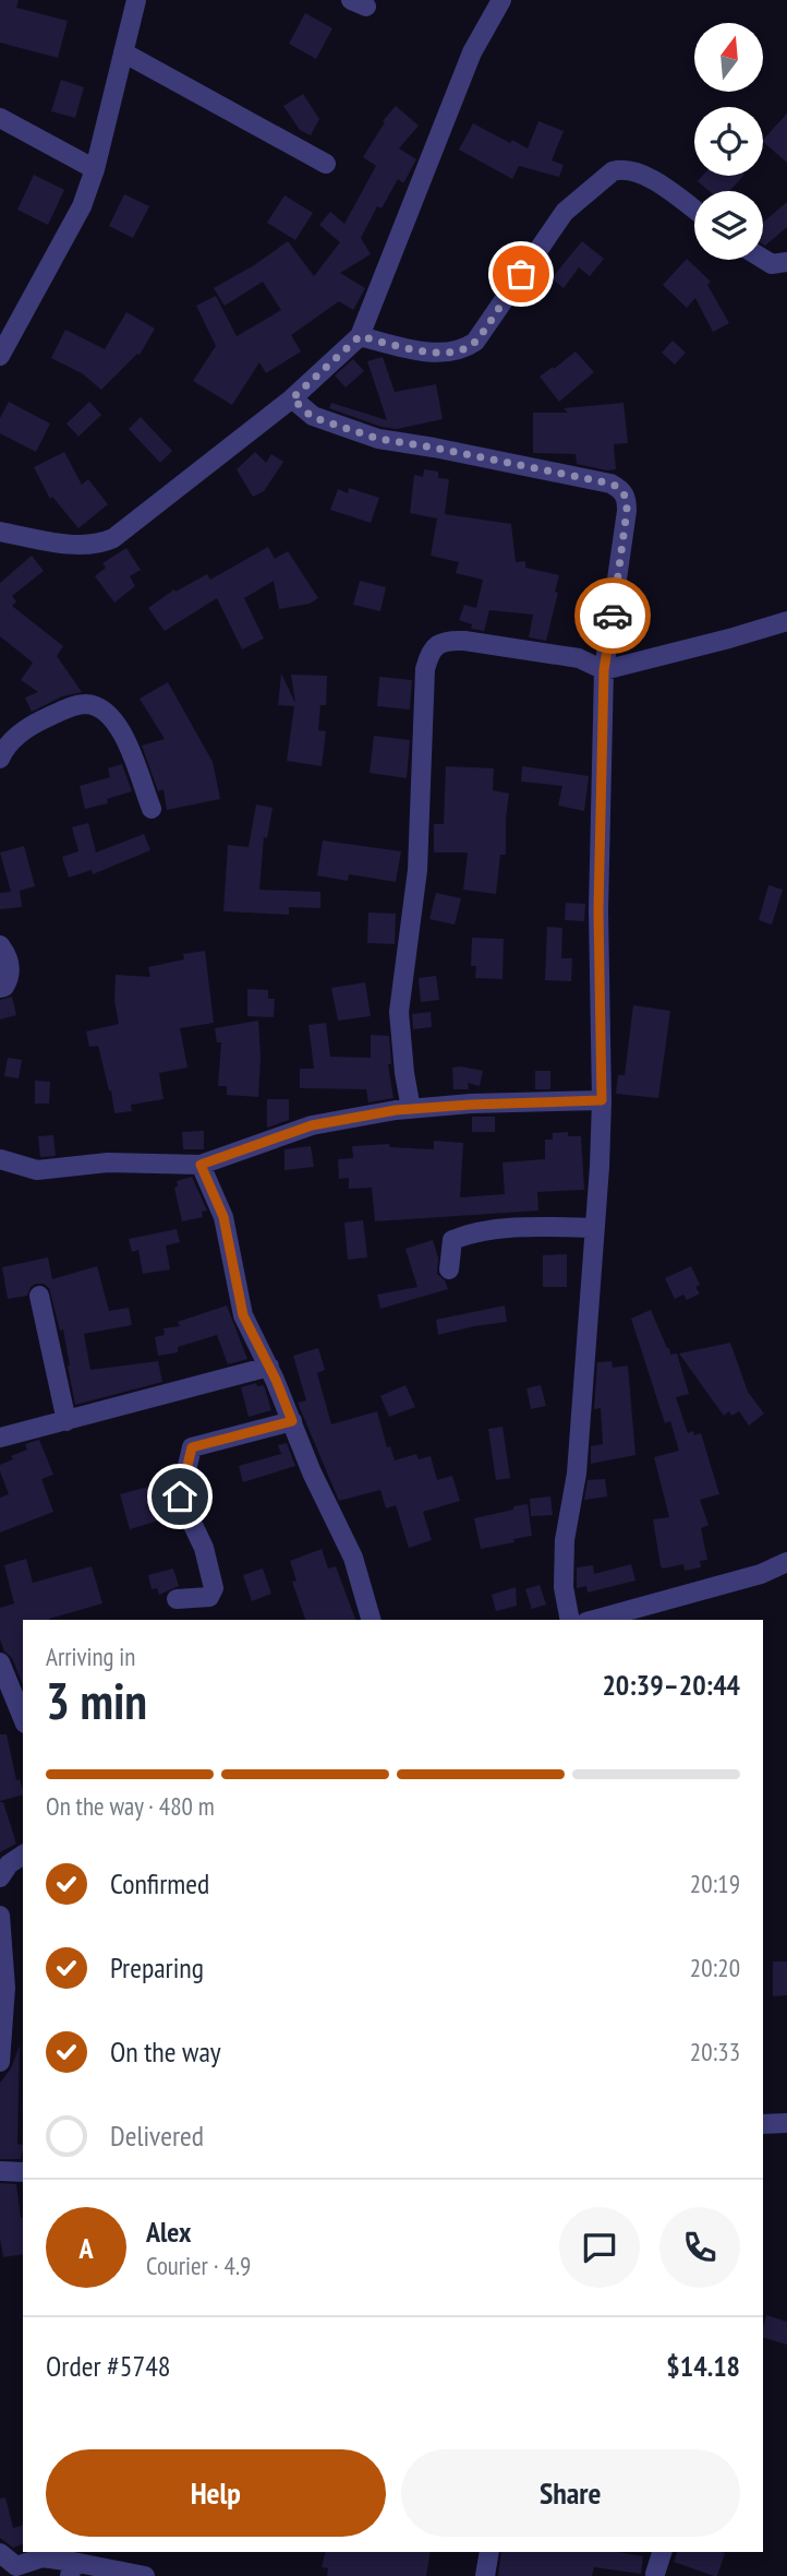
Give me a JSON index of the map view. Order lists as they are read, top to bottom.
{
  "north": "top",
  "page": {
    "heading": ["3 min", "Arriving in", "20:39–20:44"],
    "panel": [
      "Alex",
      "Courier · 4.9",
      "Order #5748",
      "$14.18"
    ],
    "bar": "On the way · 480 m",
    "list": [
      ["Confirmed", "20:19"],
      ["Preparing", "20:20"],
      ["On the way", "20:33"],
      "Delivered"
    ],
    "round": "A",
    "buttons": ["Help", "Share"]
  }
}
